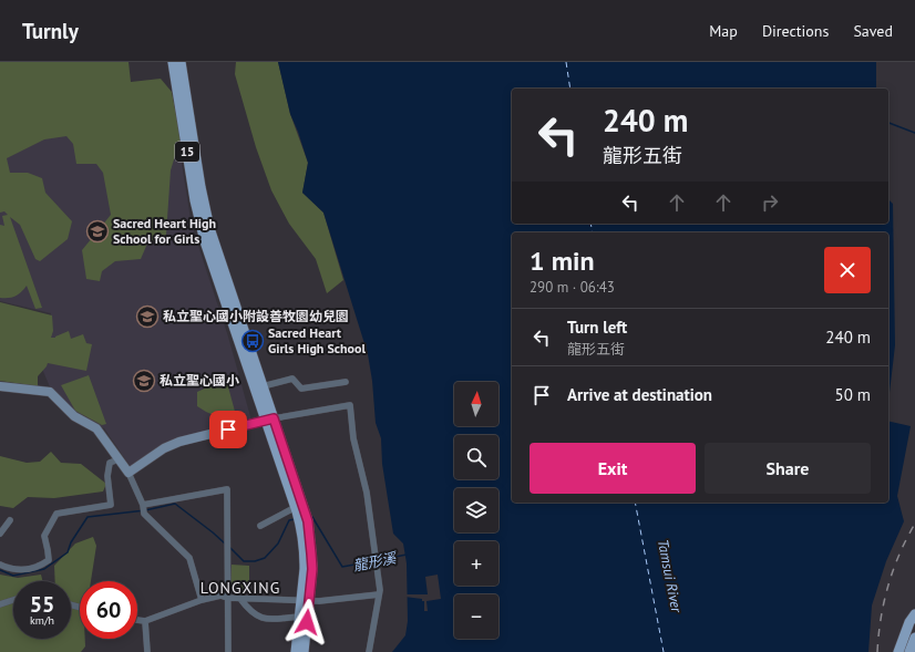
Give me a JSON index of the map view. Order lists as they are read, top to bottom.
{
  "streets": {
    "main road": ["15"]
  },
  "districts": ["LONGXING"],
  "water": ["龍形溪", "Tamsui River"],
  "places": {
    "school or university": ["Sacred Heart High School for Girls", "私立聖心國小附設善牧園幼兒園", "私立聖心國小"],
    "bus stop": ["Sacred Heart Girls High School"]
  },
  "north": "top",
  "page": {
    "header": "Turnly",
    "nav": ["Map", "Directions", "Saved"],
    "turn": ["240 m", "龍形五街"],
    "heading": ["1 min", "290 m · 06:43"],
    "list": [
      {
        "name": "Turn left",
        "note": "龍形五街",
        "value": "240 m"
      },
      {
        "name": "Arrive at destination",
        "value": "50 m"
      }
    ],
    "map_buttons": ["+", "−"],
    "buttons": ["Exit", "Share"],
    "speed": "55 km/h",
    "limit": "60"
  }
}
